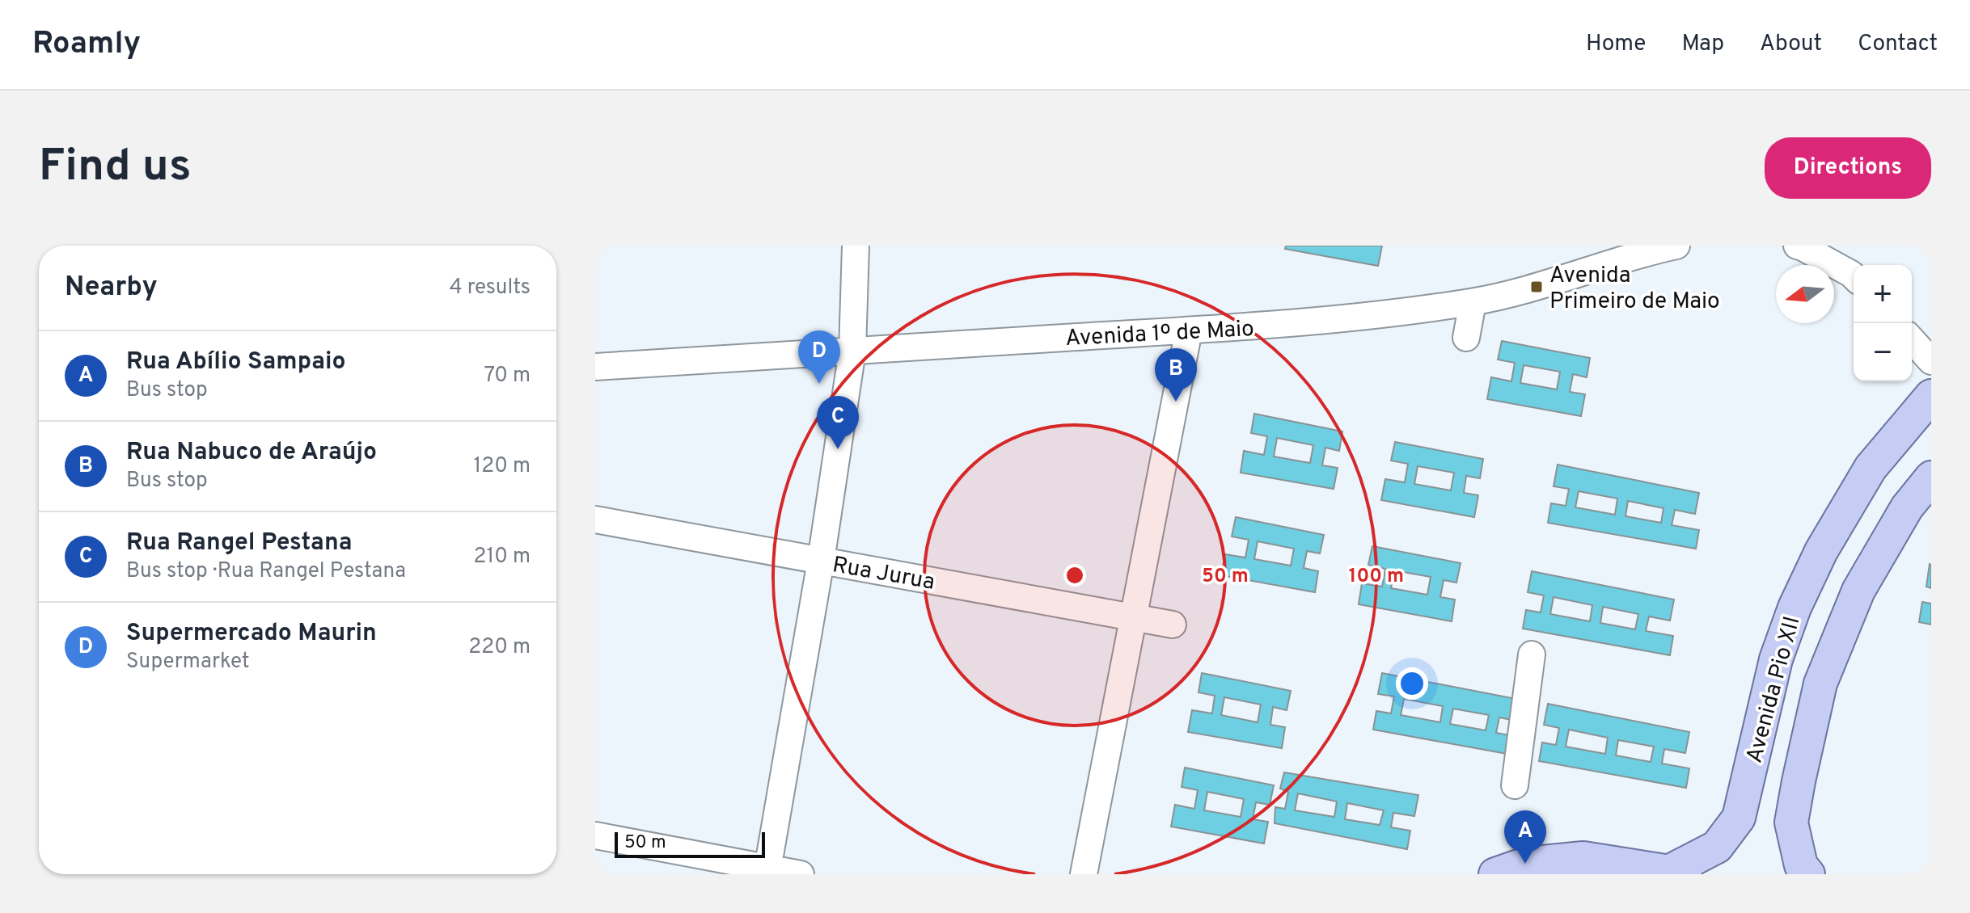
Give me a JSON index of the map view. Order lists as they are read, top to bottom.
{
  "streets": {
    "main road": ["Avenida Pio XII"],
    "street": ["Avenida 1º de Maio", "Rua Jurua"]
  },
  "places": {
    "transit": ["Avenida Primeiro de Maio"]
  },
  "scale_bar": "50 m",
  "north": "left",
  "page": {
    "header": "Roamly",
    "nav": [
      "Home",
      "Map",
      "About",
      "Contact"
    ],
    "buttons": "Directions",
    "title": "Find us",
    "heading": ["Nearby", "4 results"],
    "map_buttons": ["+", "−"],
    "list": [
      {
        "mark": "A",
        "name": "Rua Abílio Sampaio",
        "note": "Bus stop",
        "value": "70 m"
      },
      {
        "mark": "B",
        "name": "Rua Nabuco de Araújo",
        "note": "Bus stop",
        "value": "120 m"
      },
      {
        "mark": "C",
        "name": "Rua Rangel Pestana",
        "note": "Bus stop · Rua Rangel Pestana",
        "value": "210 m"
      },
      {
        "mark": "D",
        "name": "Supermercado Maurin",
        "note": "Supermarket",
        "value": "220 m"
      }
    ],
    "pins": [
      "D",
      "B",
      "C",
      "A"
    ],
    "scale": "50 m"
  },
  "rings": ["50 m", "100 m"]
}
